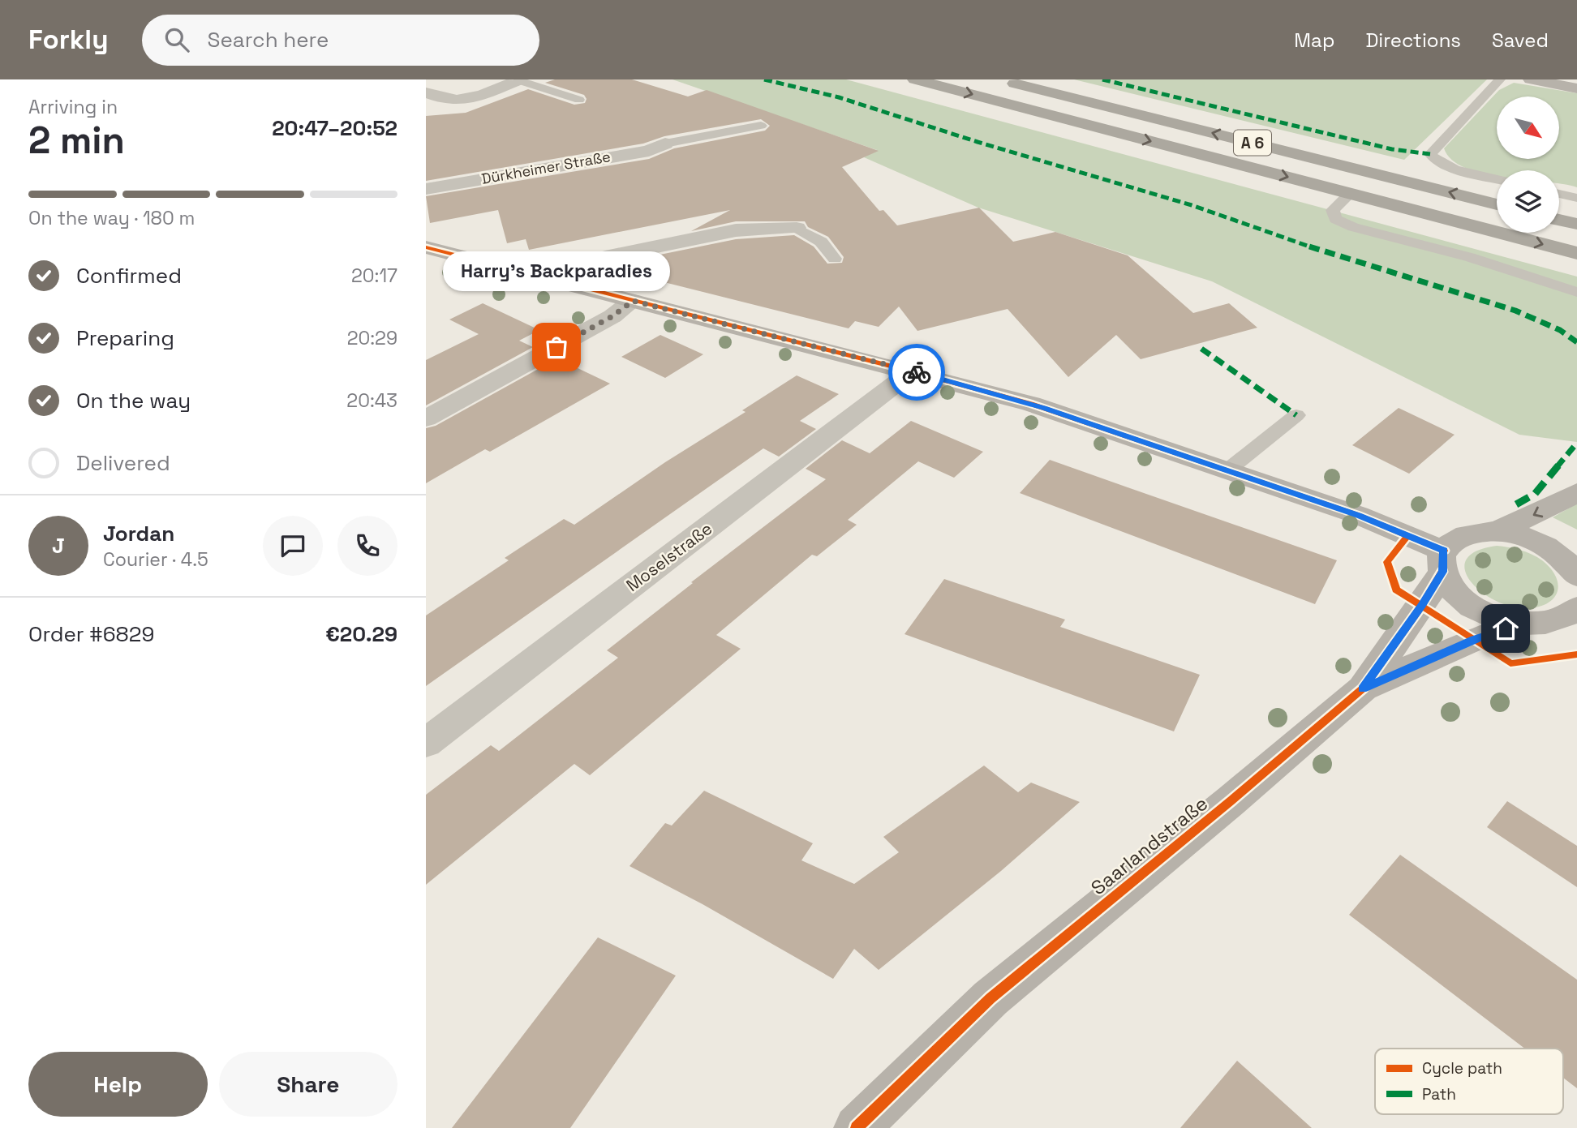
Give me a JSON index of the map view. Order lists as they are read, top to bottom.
{
  "streets": {
    "highway": ["A 6"],
    "street": ["Dürkheimer Straße", "Moselstraße", "Saarlandstraße"]
  },
  "places": ["Harry's Backparadies"],
  "legend": ["Cycle path", "Path"],
  "north": "bottom right",
  "page": {
    "header": "Forkly",
    "search": "Search here",
    "nav": ["Map", "Directions", "Saved"],
    "heading": ["2 min", "Arriving in", "20:47–20:52"],
    "panel": [
      "Jordan",
      "Courier · 4.5",
      "Order #6829",
      "€20.29"
    ],
    "bar": "On the way · 180 m",
    "list": [
      ["Confirmed", "20:17"],
      ["Preparing", "20:29"],
      ["On the way", "20:43"],
      "Delivered"
    ],
    "bubble": "Harry's Backparadies",
    "round": "J",
    "buttons": ["Help", "Share"]
  }
}
